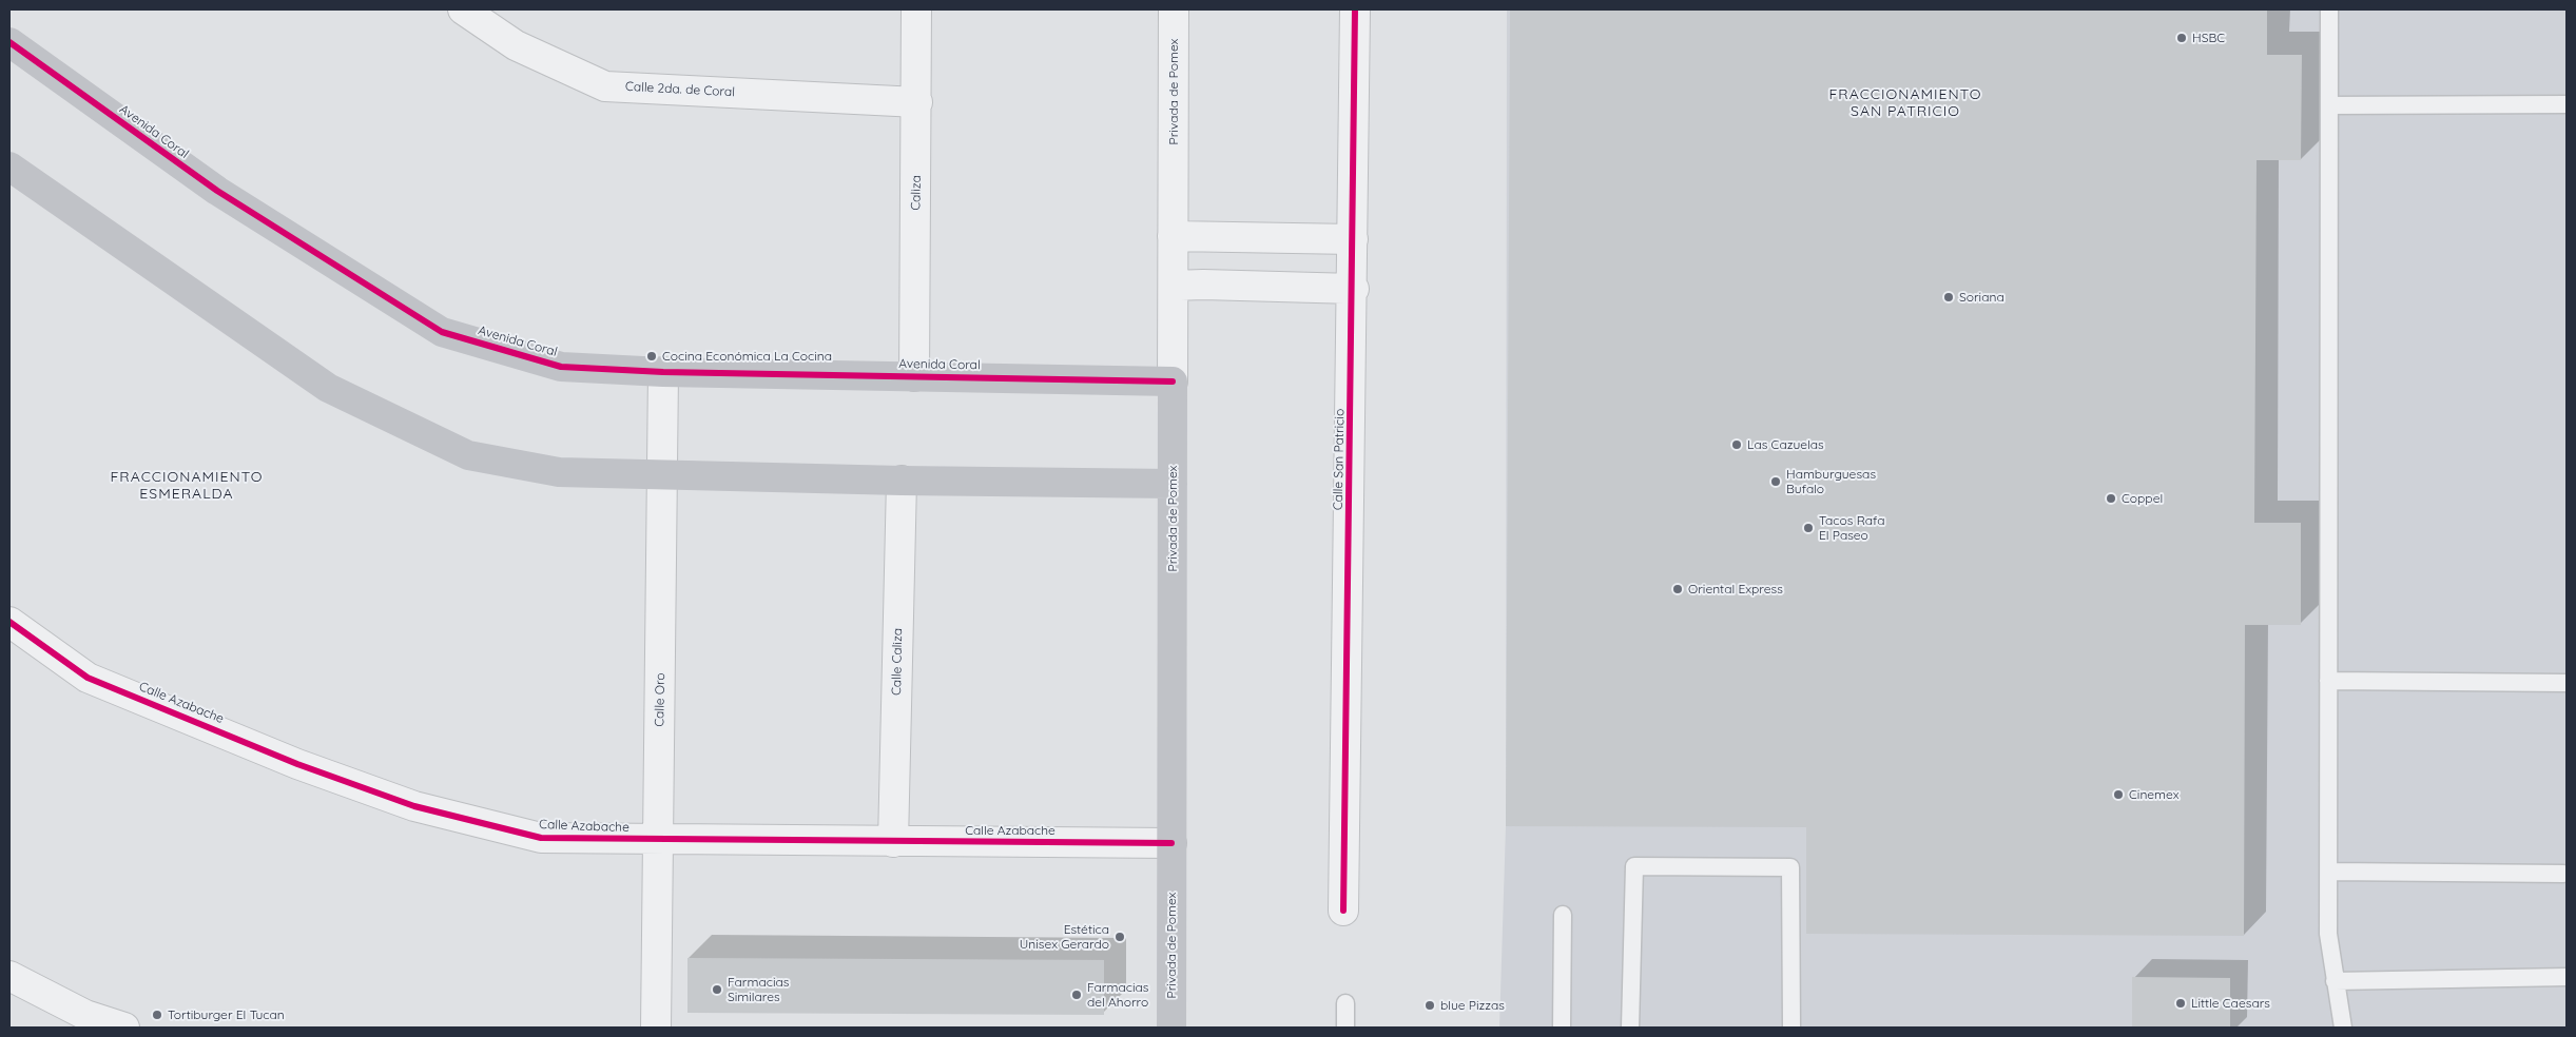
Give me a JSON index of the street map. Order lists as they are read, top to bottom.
{
  "streets": {
    "street": [
      "Calle 2da. de Coral",
      "Privada de Pomex",
      "Avenida Coral",
      "Caliza",
      "Calle San Patricio",
      "Calle Caliza",
      "Calle Oro",
      "Calle Azabache"
    ]
  },
  "crossings": [
    ["Calle 2da. de Coral", "Caliza"],
    ["Privada de Pomex", "Avenida Coral"],
    ["Privada de Pomex", "Calle Azabache"],
    ["Avenida Coral", "Caliza"],
    ["Avenida Coral", "Calle Oro"],
    ["Calle Caliza", "Calle Azabache"],
    ["Calle Oro", "Calle Azabache"]
  ],
  "districts": ["FRACCIONAMIENTO SAN PATRICIO", "FRACCIONAMIENTO ESMERALDA"],
  "places": [
    "HSBC",
    "Soriana",
    "Cocina Económica La Cocina",
    "Las Cazuelas",
    "Hamburguesas Bufalo",
    "Coppel",
    "Tacos Rafa El Paseo",
    "Oriental Express",
    "Cinemex",
    "Estética Unisex Gerardo",
    "Farmacias Similares",
    "Farmacias del Ahorro",
    "Little Caesars",
    "blue Pizzas",
    "Tortiburger El Tucan"
  ]
}
